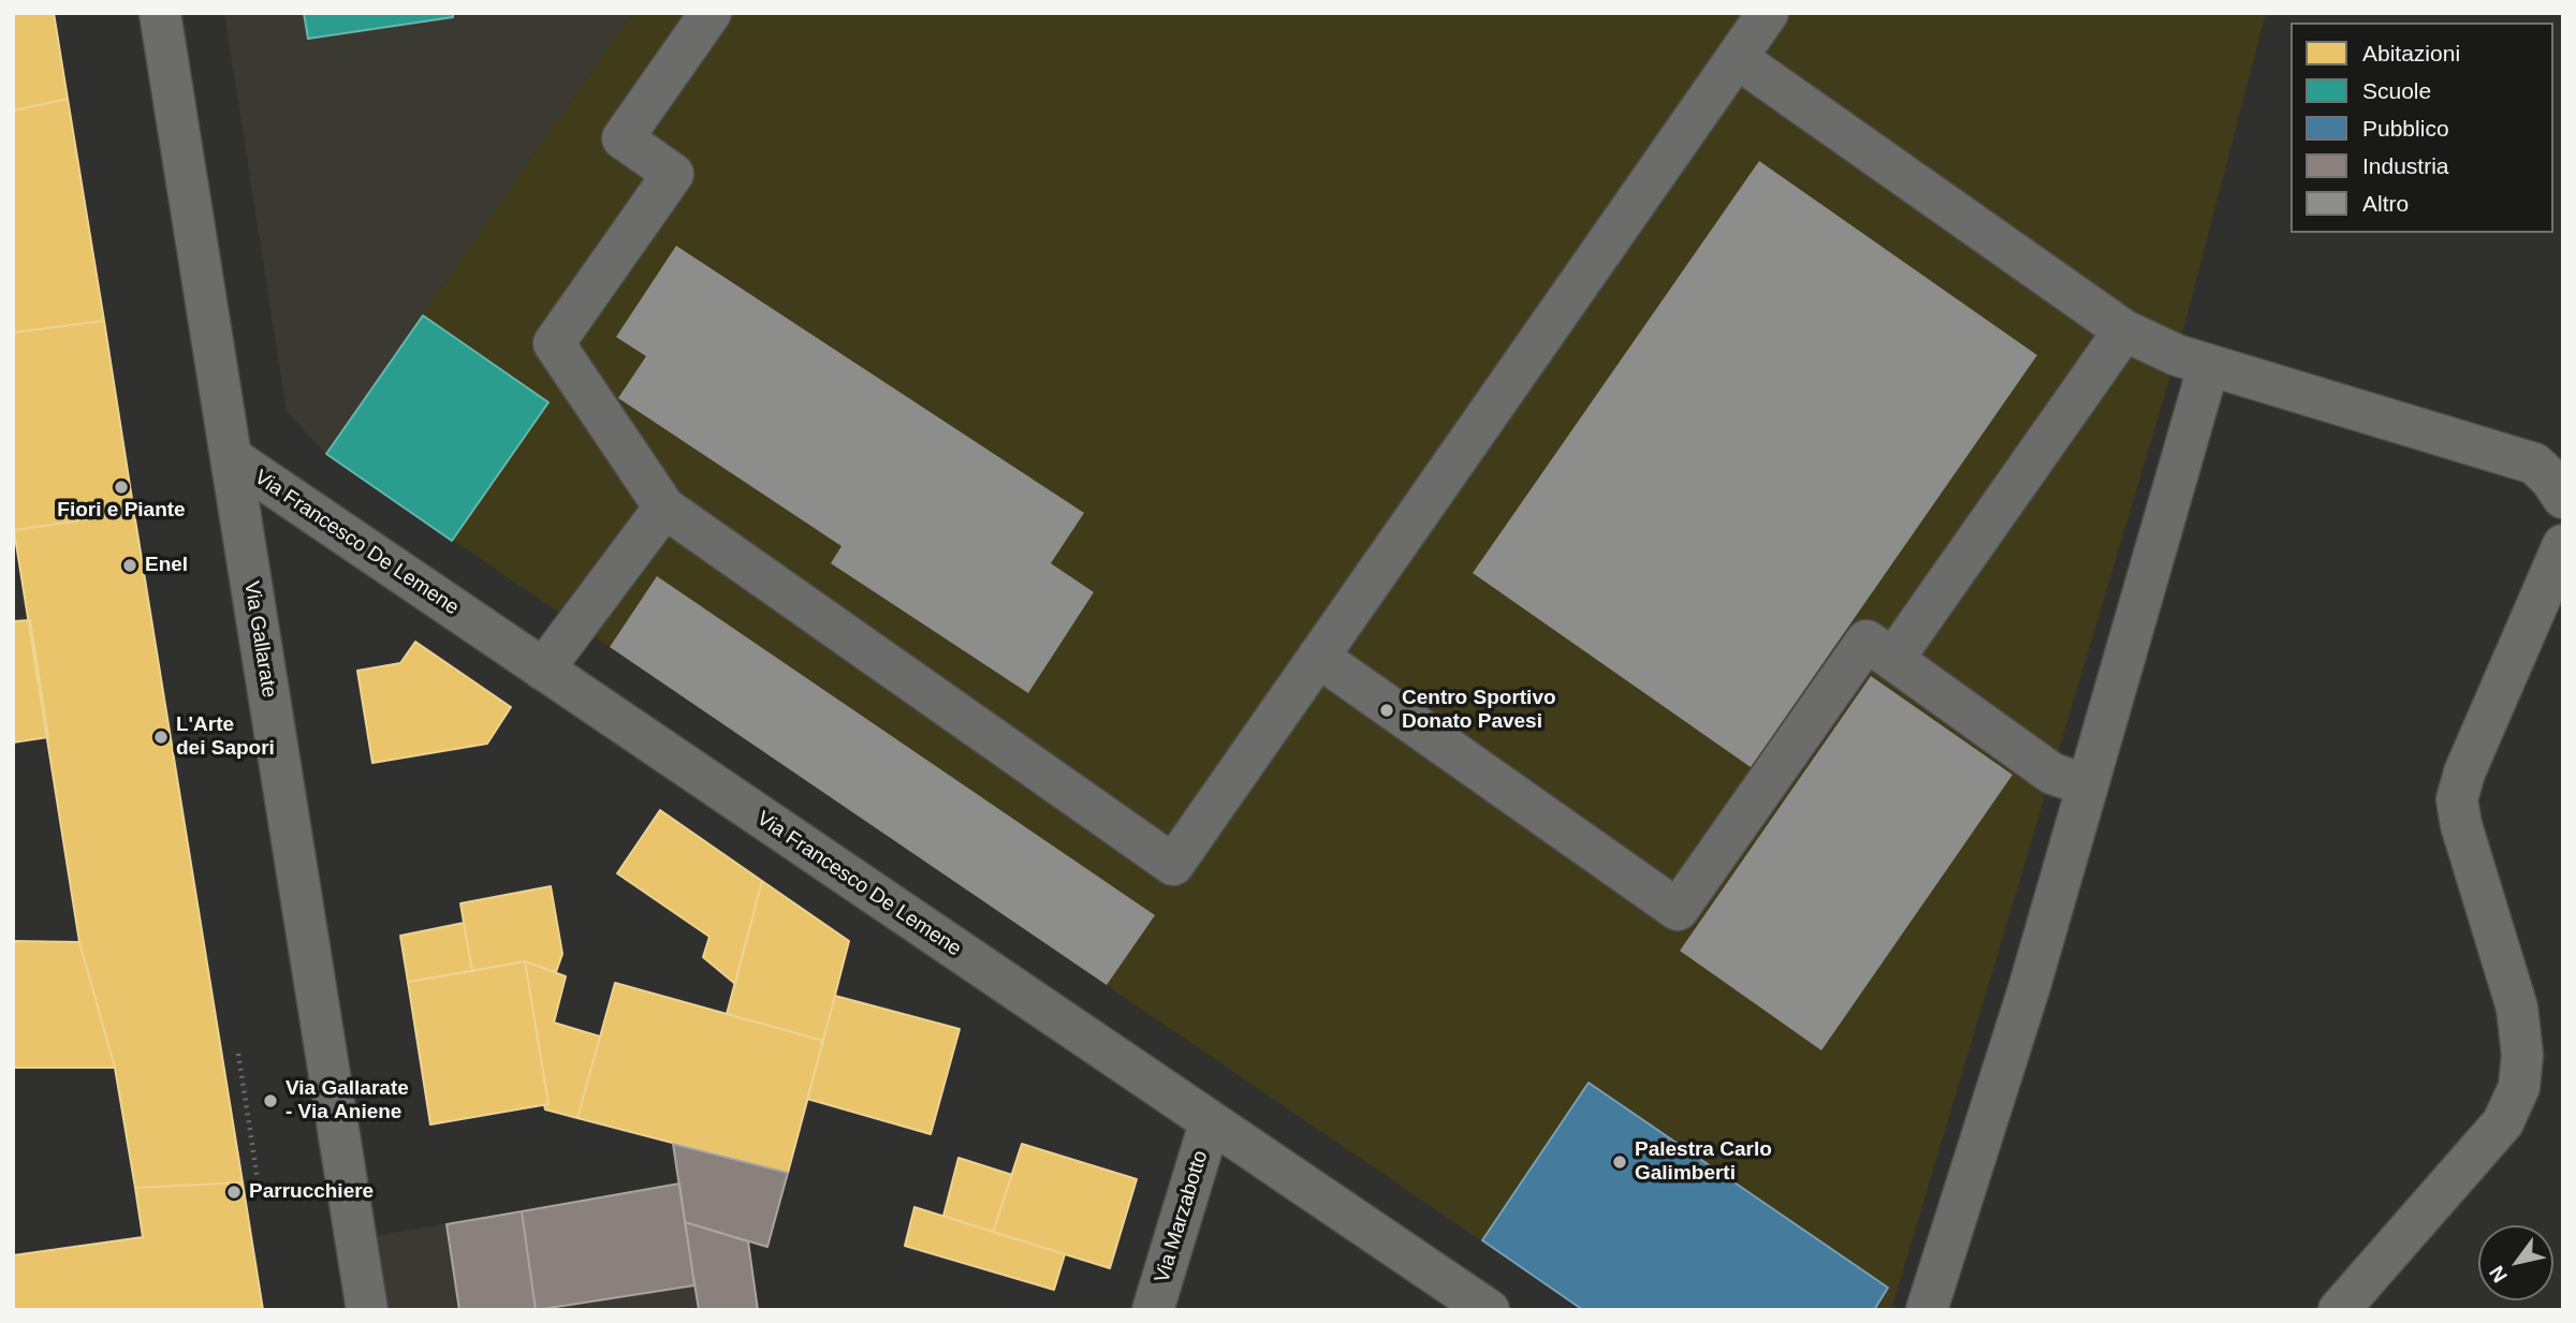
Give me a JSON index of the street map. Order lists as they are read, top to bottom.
{
  "streets": {
    "street": ["Via Francesco De Lemene", "Via Gallarate", "Via Marzabotto"]
  },
  "crossings": [
    ["Via Francesco De Lemene", "Via Gallarate"],
    ["Via Francesco De Lemene", "Via Marzabotto"]
  ],
  "places": [
    "Fiori e Piante",
    "Enel",
    "Centro Sportivo Donato Pavesi",
    "L'Arte dei Sapori",
    "Via Gallarate - Via Aniene",
    "Palestra Carlo Galimberti",
    "Parrucchiere"
  ],
  "legend": [
    "Abitazioni",
    "Scuole",
    "Pubblico",
    "Industria",
    "Altro"
  ],
  "north": "bottom left"
}
